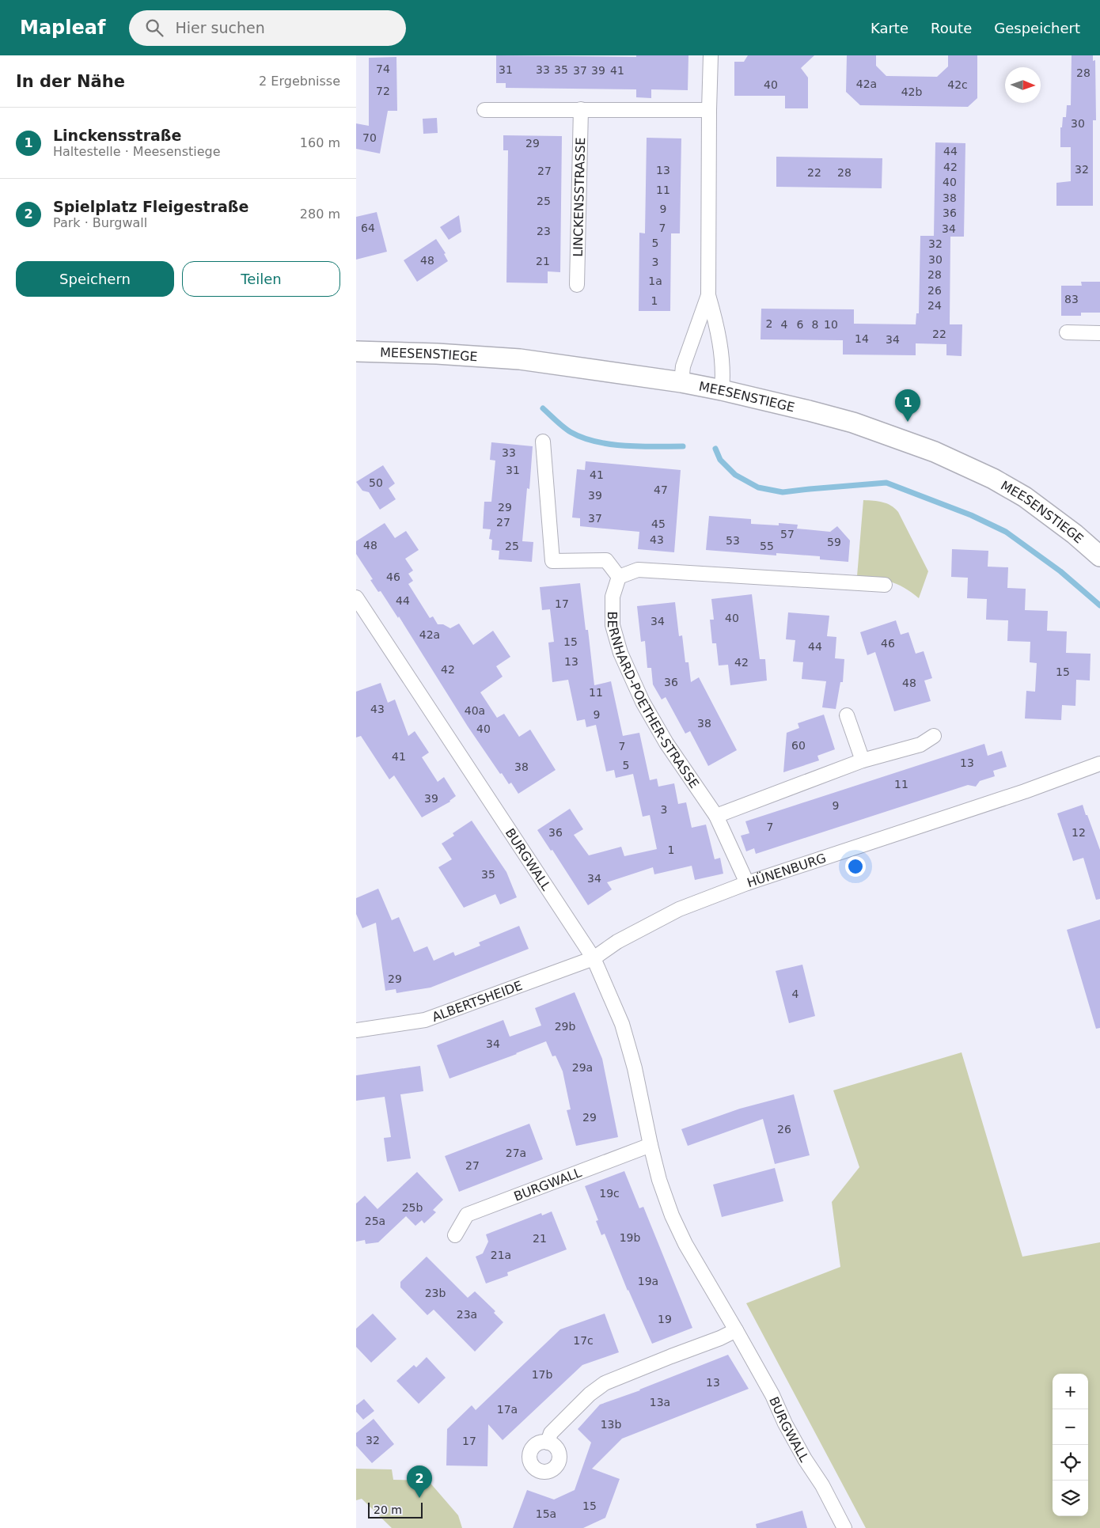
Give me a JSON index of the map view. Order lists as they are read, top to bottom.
{
  "streets": {
    "street": [
      "LINCKENSSTRASSE",
      "MEESENSTIEGE",
      "BERNHARD-POETHER-STRASSE",
      "BURGWALL",
      "HÜNENBURG",
      "ALBERTSHEIDE"
    ]
  },
  "crossings": [
    ["BERNHARD-POETHER-STRASSE", "HÜNENBURG"],
    ["BURGWALL", "HÜNENBURG"],
    ["BURGWALL", "ALBERTSHEIDE"],
    ["HÜNENBURG", "ALBERTSHEIDE"]
  ],
  "house_numbers": [
    "74",
    "31",
    "33",
    "35",
    "37",
    "39",
    "41",
    "28",
    "42a",
    "40",
    "42c",
    "72",
    "42b",
    "30",
    "70",
    "29",
    "44",
    "42",
    "32",
    "13",
    "27",
    "22",
    "28",
    "40",
    "11",
    "38",
    "25",
    "9",
    "36",
    "64",
    "7",
    "34",
    "23",
    "5",
    "32",
    "30",
    "48",
    "21",
    "3",
    "28",
    "1a",
    "26",
    "83",
    "1",
    "24",
    "2",
    "4",
    "6",
    "8",
    "10",
    "22",
    "14",
    "34",
    "33",
    "31",
    "41",
    "50",
    "47",
    "39",
    "29",
    "37",
    "27",
    "45",
    "57",
    "43",
    "53",
    "59",
    "48",
    "25",
    "55",
    "46",
    "44",
    "17",
    "40",
    "34",
    "42a",
    "15",
    "46",
    "44",
    "13",
    "42",
    "42",
    "15",
    "36",
    "48",
    "11",
    "43",
    "40a",
    "9",
    "38",
    "40",
    "60",
    "7",
    "41",
    "13",
    "5",
    "38",
    "11",
    "39",
    "9",
    "3",
    "7",
    "36",
    "12",
    "1",
    "35",
    "34",
    "29",
    "4",
    "29b",
    "34",
    "29a",
    "29",
    "26",
    "27a",
    "27",
    "19c",
    "25b",
    "25a",
    "19b",
    "21",
    "21a",
    "19a",
    "23b",
    "23a",
    "19",
    "17c",
    "17b",
    "13",
    "13a",
    "17a",
    "13b",
    "32",
    "17",
    "15",
    "15a"
  ],
  "scale_bar": "20 m",
  "north": "right",
  "page": {
    "header": "Mapleaf",
    "search": "Hier suchen",
    "nav": ["Karte", "Route", "Gespeichert"],
    "heading": ["In der Nähe", "2 Ergebnisse"],
    "list": [
      {
        "mark": "1",
        "name": "Linckensstraße",
        "note": "Haltestelle · Meesenstiege",
        "value": "160 m"
      },
      {
        "mark": "2",
        "name": "Spielplatz Fleigestraße",
        "note": "Park · Burgwall",
        "value": "280 m"
      }
    ],
    "buttons": ["Speichern", "Teilen"],
    "pins": ["1", "2"],
    "map_buttons": ["+", "−"],
    "scale": "20 m"
  }
}
